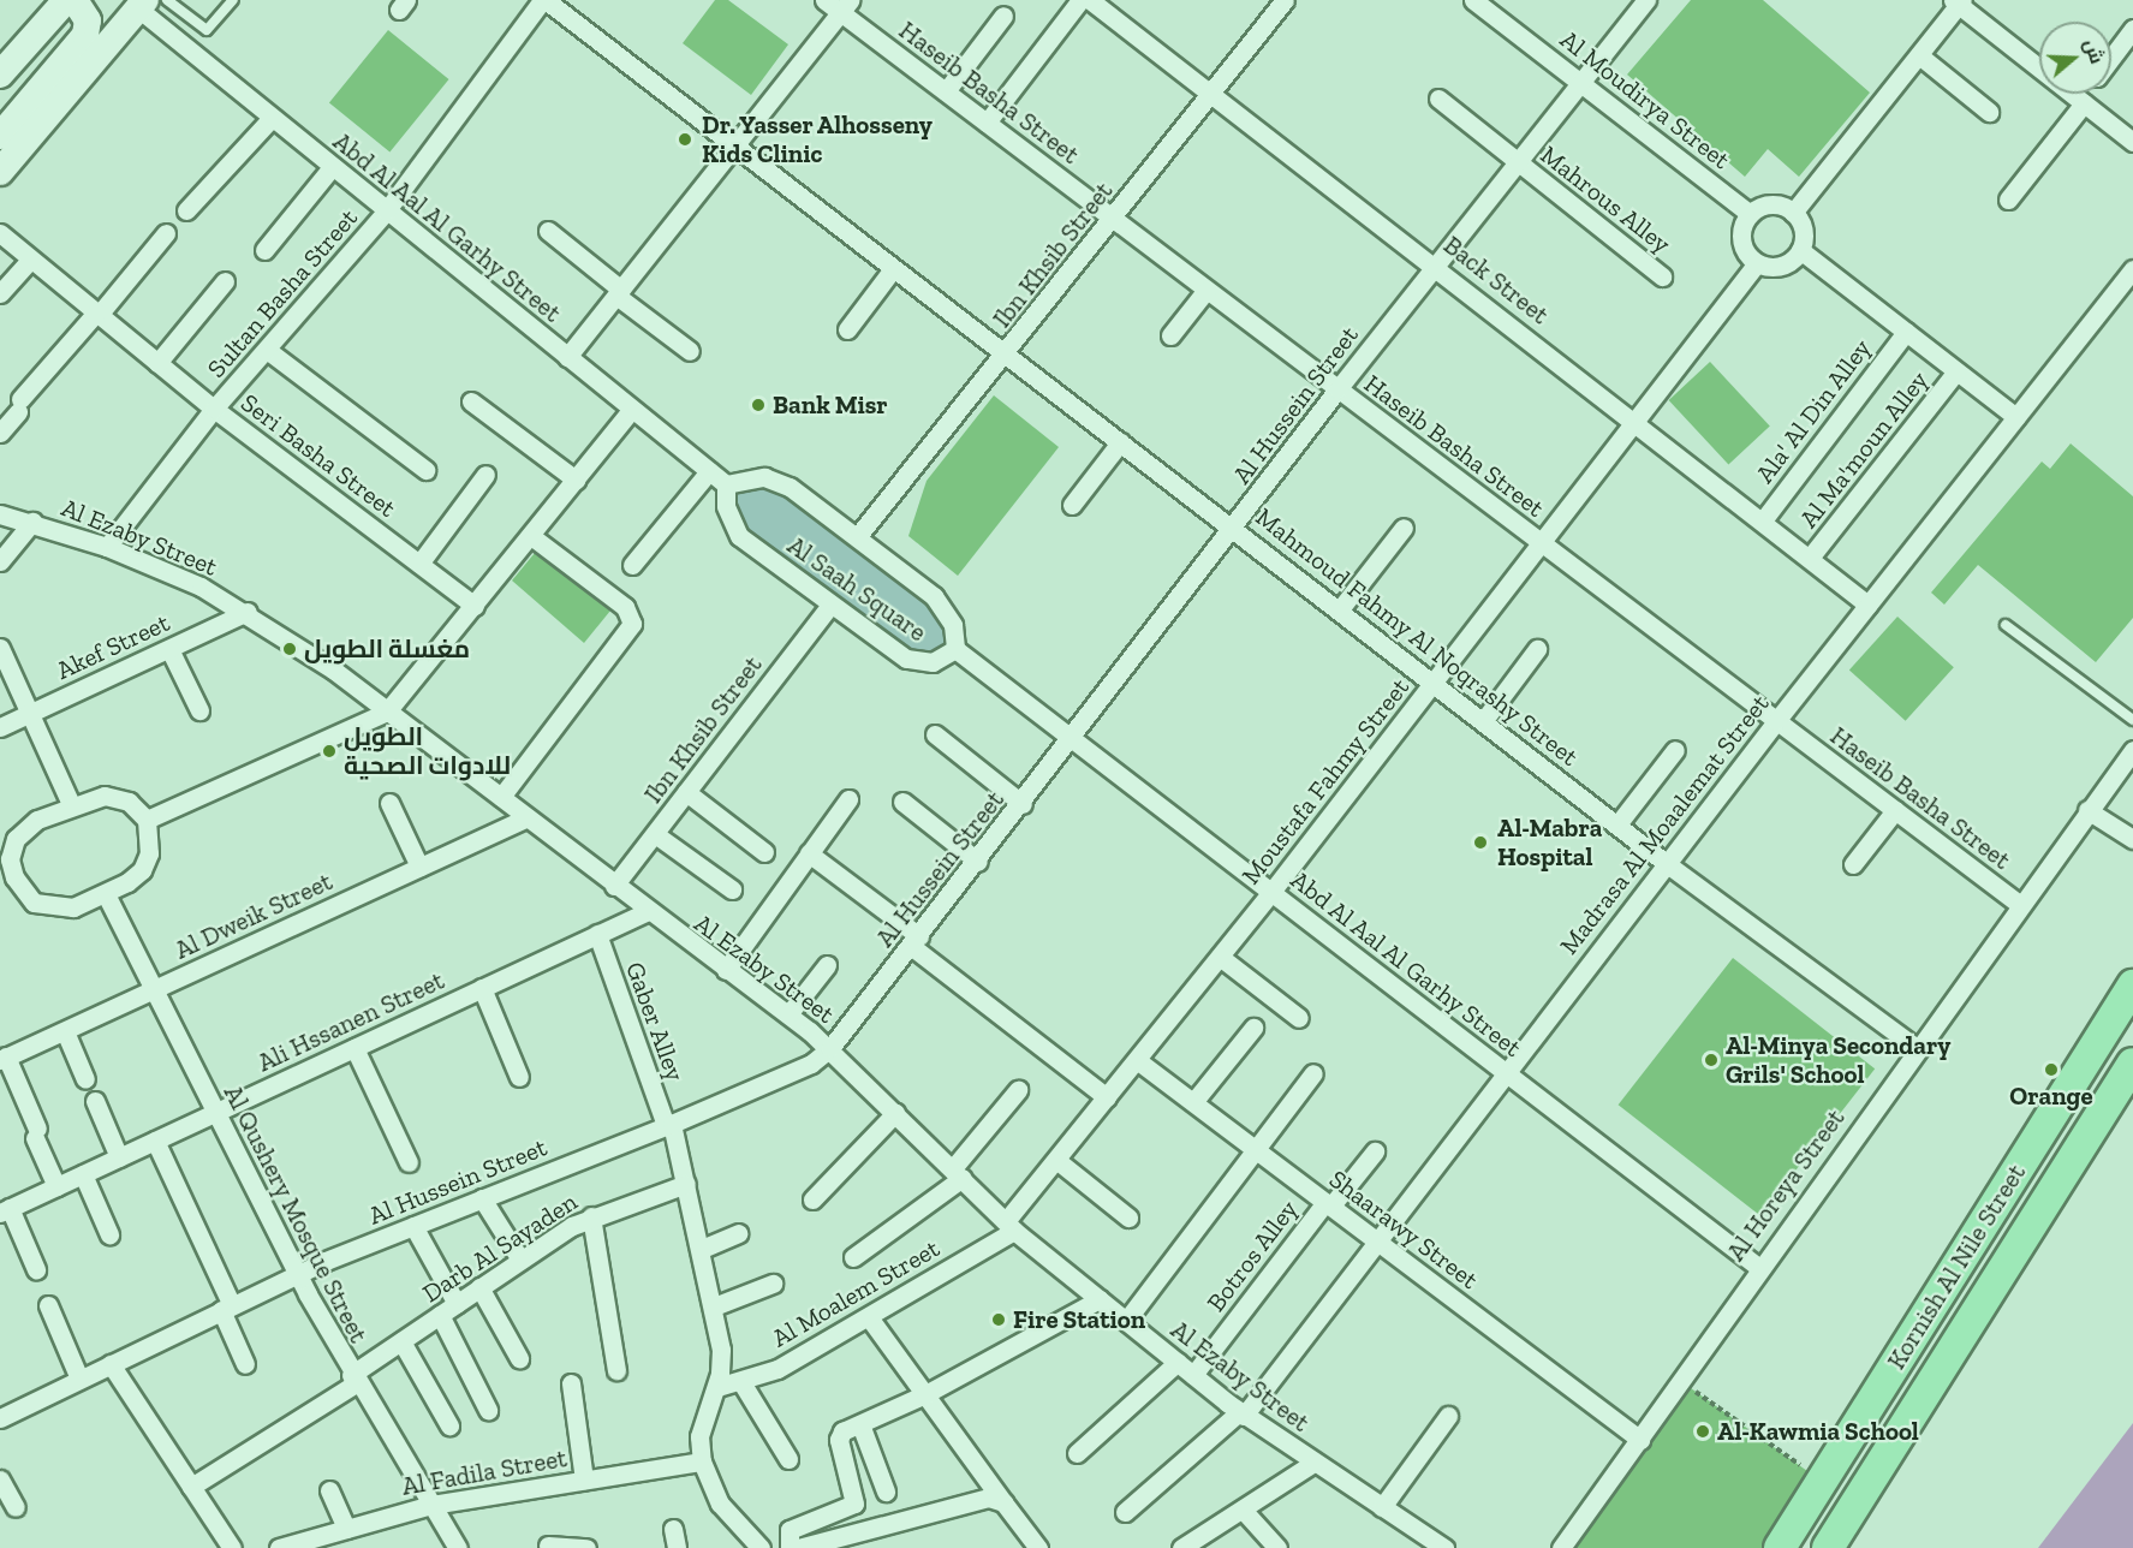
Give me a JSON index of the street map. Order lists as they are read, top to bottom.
{
  "streets": {
    "main road": ["Kornish Al Nile Street"],
    "street": [
      "Haseib Basha Street",
      "Al Moudirya Street",
      "Mahrous Alley",
      "Abd Al Aal Al Garhy Street",
      "Ibn Khsib Street",
      "Back Street",
      "Sultan Basha Street",
      "Al Hussein Street",
      "Ala' Al Din Alley",
      "Al Ma'moun Alley",
      "Seri Basha Street",
      "Al Ezaby Street",
      "Al Saah Square",
      "Mahmoud Fahmy Al Noqrashy Street",
      "Akef Street",
      "Moustafa Fahmy Street",
      "Madrasa Al Moaalemat Street",
      "Al Dweik Street",
      "Ali Hssanen Street",
      "Gaber Alley",
      "Al Horeya Street",
      "Al Qushery Mosque Street",
      "Shaarawy Street",
      "Darb Al Sayaden",
      "Botros Alley",
      "Al Moalem Street",
      "Al Fadila Street"
    ]
  },
  "crossings": [
    ["Haseib Basha Street", "Ibn Khsib Street"],
    ["Haseib Basha Street", "Al Hussein Street"],
    ["Haseib Basha Street", "Moustafa Fahmy Street"],
    ["Haseib Basha Street", "Madrasa Al Moaalemat Street"],
    ["Haseib Basha Street", "Al Horeya Street"],
    ["Al Moudirya Street", "Al Hussein Street"],
    ["Al Moudirya Street", "Moustafa Fahmy Street"],
    ["Mahrous Alley", "Al Hussein Street"],
    ["Abd Al Aal Al Garhy Street", "Sultan Basha Street"],
    ["Abd Al Aal Al Garhy Street", "Al Hussein Street"],
    ["Abd Al Aal Al Garhy Street", "Al Saah Square"],
    ["Abd Al Aal Al Garhy Street", "Moustafa Fahmy Street"],
    ["Abd Al Aal Al Garhy Street", "Madrasa Al Moaalemat Street"],
    ["Abd Al Aal Al Garhy Street", "Al Horeya Street"],
    ["Ibn Khsib Street", "Back Street"],
    ["Ibn Khsib Street", "Al Ezaby Street"],
    ["Ibn Khsib Street", "Al Saah Square"],
    ["Ibn Khsib Street", "Mahmoud Fahmy Al Noqrashy Street"],
    ["Back Street", "Al Hussein Street"],
    ["Back Street", "Ala' Al Din Alley"],
    ["Back Street", "Al Ma'moun Alley"],
    ["Back Street", "Moustafa Fahmy Street"],
    ["Back Street", "Madrasa Al Moaalemat Street"],
    ["Sultan Basha Street", "Seri Basha Street"],
    ["Sultan Basha Street", "Al Ezaby Street"],
    ["Sultan Basha Street", "Mahmoud Fahmy Al Noqrashy Street"],
    ["Al Hussein Street", "Al Ezaby Street"],
    ["Al Hussein Street", "Mahmoud Fahmy Al Noqrashy Street"],
    ["Al Hussein Street", "Gaber Alley"],
    ["Al Hussein Street", "Al Qushery Mosque Street"],
    ["Al Ezaby Street", "Akef Street"],
    ["Al Ezaby Street", "Moustafa Fahmy Street"],
    ["Al Ezaby Street", "Madrasa Al Moaalemat Street"],
    ["Al Ezaby Street", "Al Dweik Street"],
    ["Al Ezaby Street", "Ali Hssanen Street"],
    ["Al Ezaby Street", "Botros Alley"],
    ["Al Ezaby Street", "Al Moalem Street"],
    ["Mahmoud Fahmy Al Noqrashy Street", "Moustafa Fahmy Street"],
    ["Mahmoud Fahmy Al Noqrashy Street", "Madrasa Al Moaalemat Street"],
    ["Mahmoud Fahmy Al Noqrashy Street", "Al Horeya Street"],
    ["Moustafa Fahmy Street", "Shaarawy Street"],
    ["Moustafa Fahmy Street", "Al Moalem Street"],
    ["Madrasa Al Moaalemat Street", "Shaarawy Street"],
    ["Al Dweik Street", "Al Qushery Mosque Street"],
    ["Ali Hssanen Street", "Gaber Alley"],
    ["Ali Hssanen Street", "Al Qushery Mosque Street"],
    ["Gaber Alley", "Darb Al Sayaden"],
    ["Gaber Alley", "Al Moalem Street"],
    ["Gaber Alley", "Al Fadila Street"],
    ["Al Horeya Street", "Shaarawy Street"],
    ["Al Qushery Mosque Street", "Darb Al Sayaden"],
    ["Al Qushery Mosque Street", "Al Fadila Street"],
    ["Shaarawy Street", "Botros Alley"]
  ],
  "places": [
    "Dr. Yasser Alhosseny Kids Clinic",
    "Bank Misr",
    "مغسلة الطويل",
    "الطويل للادوات الصحية",
    "Al-Mabra Hospital",
    "Al-Minya Secondary Grils' School",
    "Orange",
    "Fire Station",
    "Al-Kawmia School"
  ],
  "north": "right"
}
